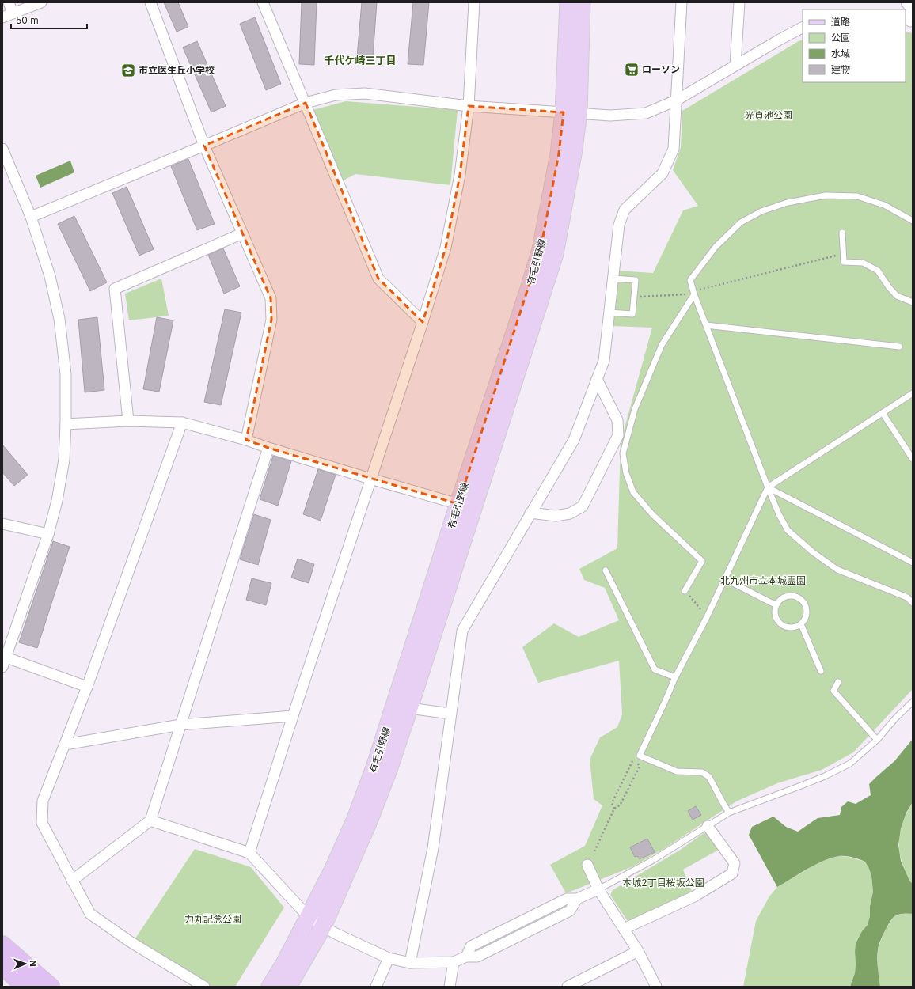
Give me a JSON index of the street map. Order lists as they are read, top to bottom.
{
  "streets": {
    "main road": ["有毛引野線"]
  },
  "districts": ["千代ケ崎三丁目"],
  "parks": [
    "光貞池公園",
    "北九州市立本城霊園",
    "本城2丁目桜坂公園",
    "力丸記念公園"
  ],
  "places": {
    "supermarket": ["ローソン"],
    "school or university": ["市立医生丘小学校"]
  },
  "legend": [
    "道路",
    "公園",
    "水域",
    "建物"
  ],
  "scale_bar": "50 m",
  "north": "right"
}
